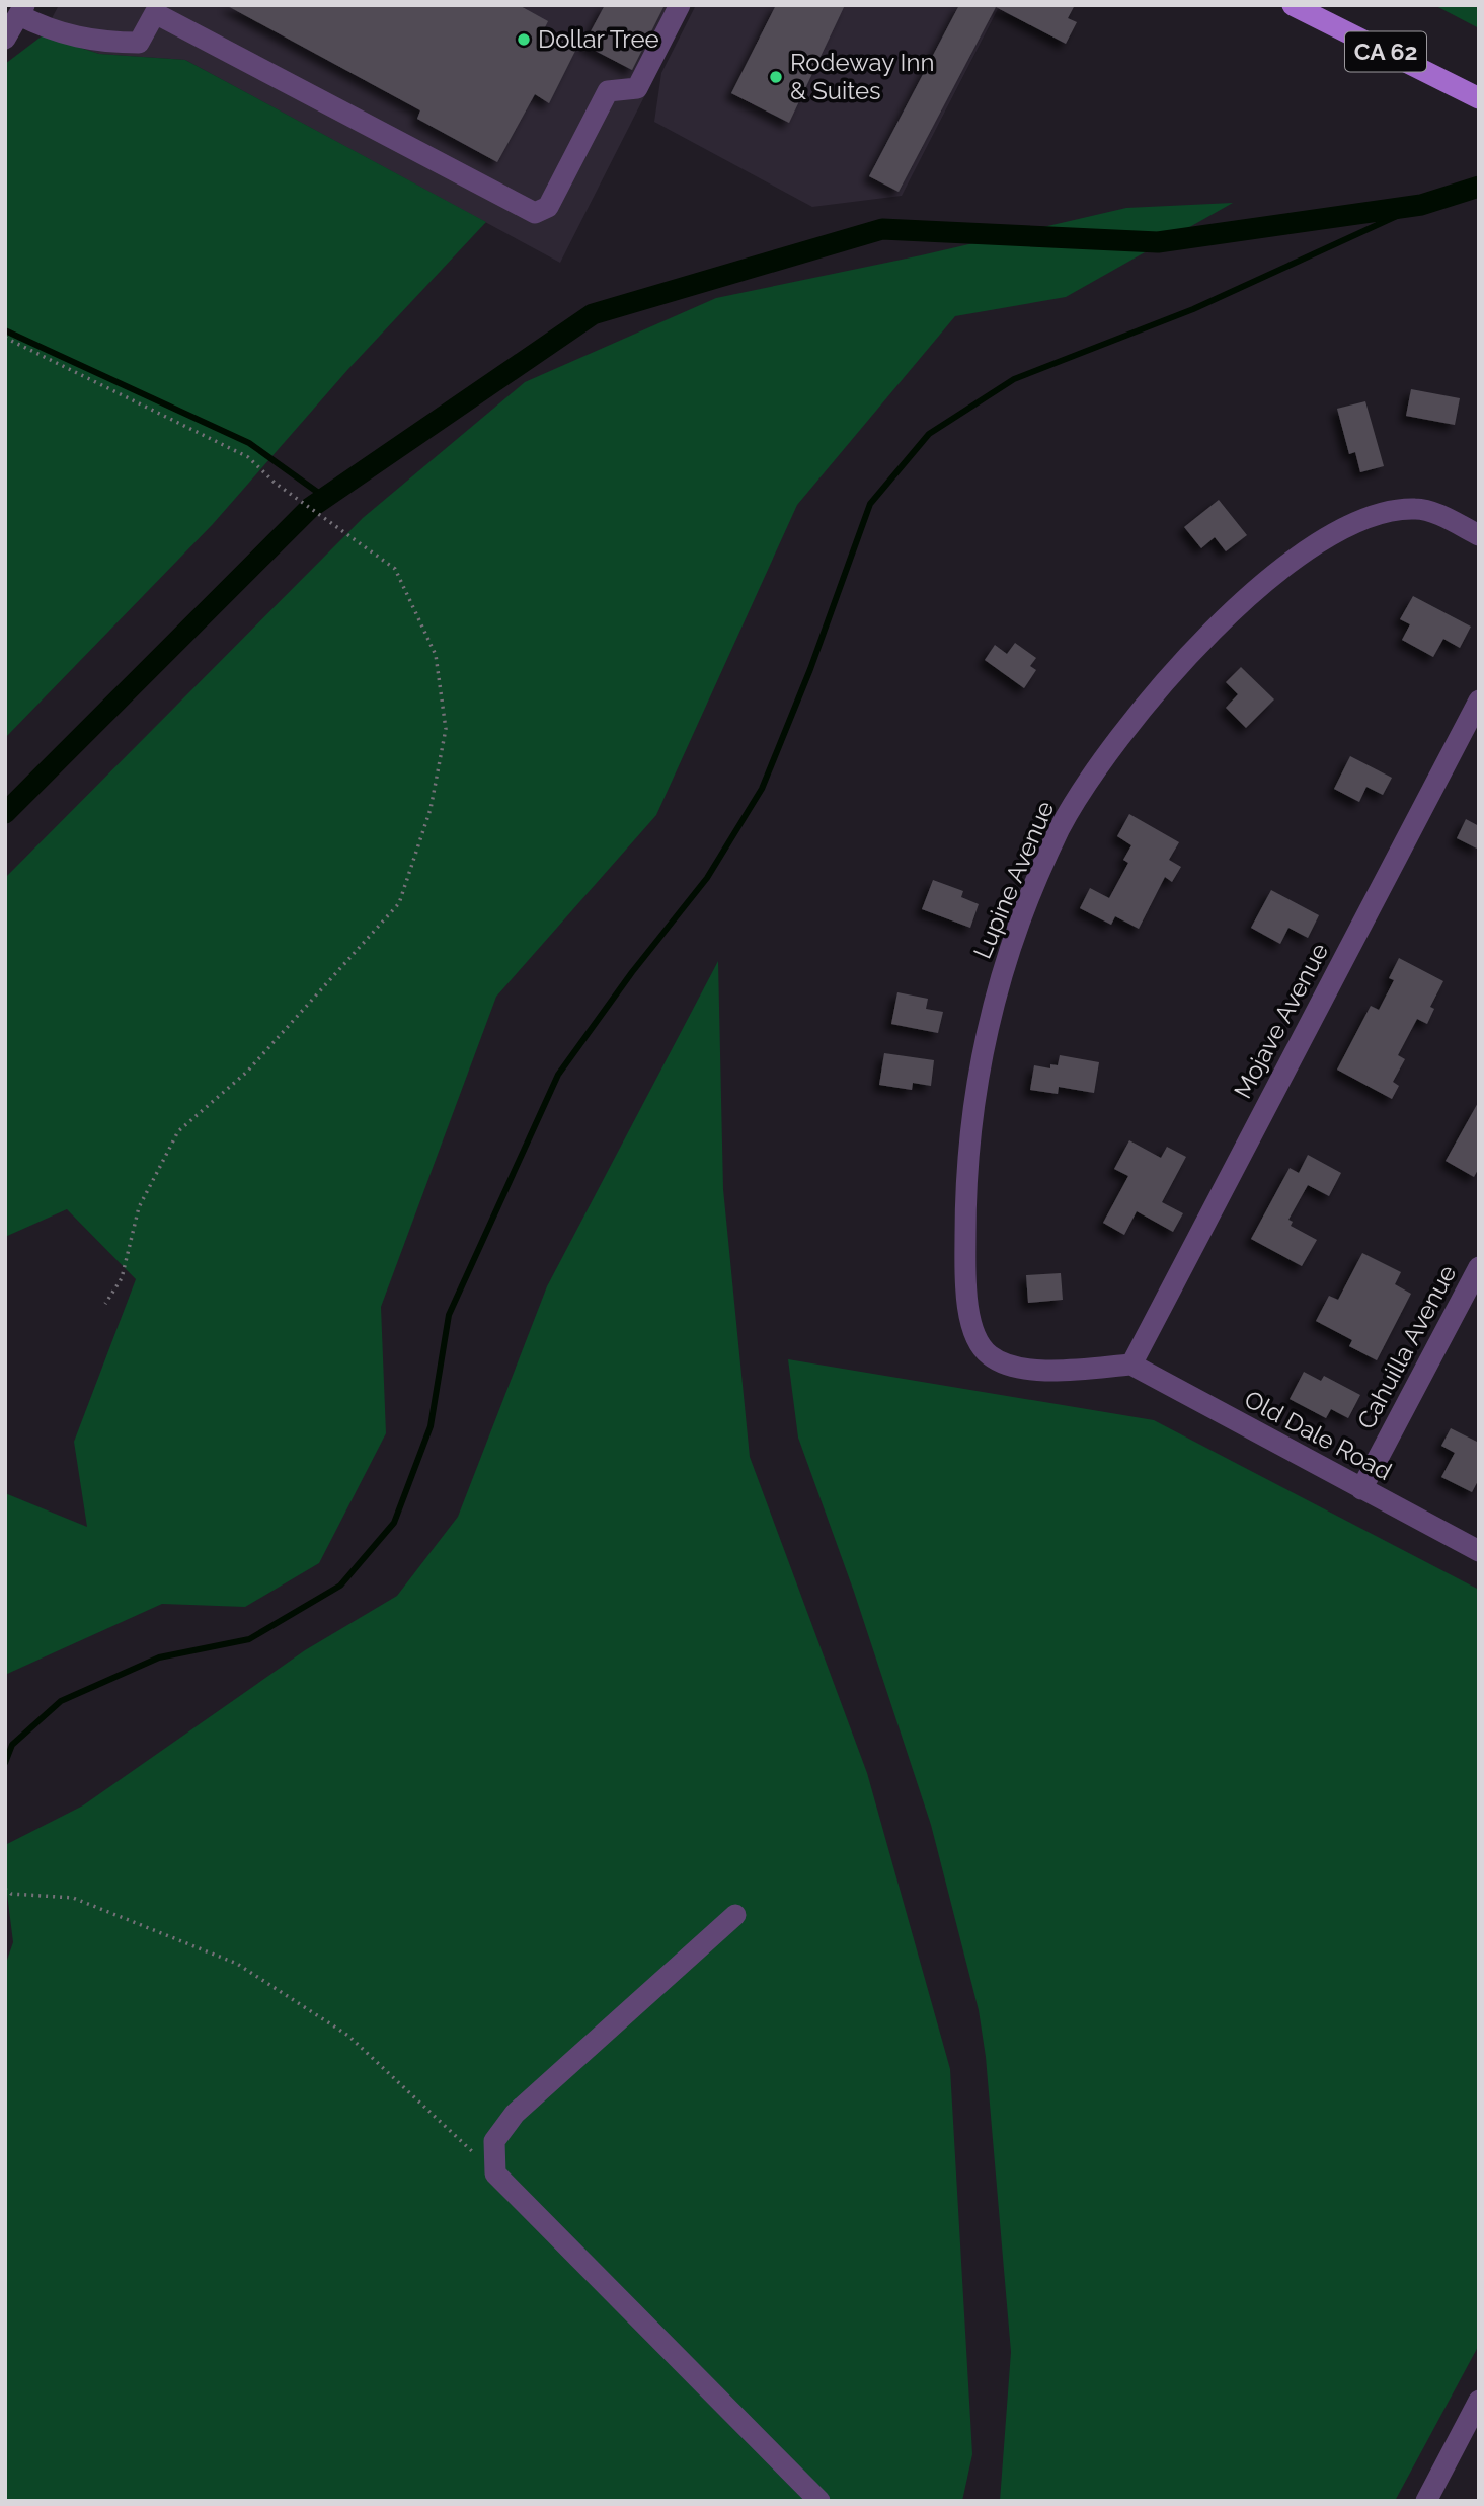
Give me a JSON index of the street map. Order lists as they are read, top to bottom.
{
  "streets": {
    "main road": ["CA 62"],
    "street": [
      "Lupine Avenue",
      "Mojave Avenue",
      "Cahuilla Avenue",
      "Old Dale Road"
    ]
  },
  "crossings": [
    ["Lupine Avenue", "Mojave Avenue"],
    ["Lupine Avenue", "Old Dale Road"],
    ["Mojave Avenue", "Old Dale Road"],
    ["Cahuilla Avenue", "Old Dale Road"]
  ],
  "places": ["Dollar Tree", "Rodeway Inn & Suites"]
}
